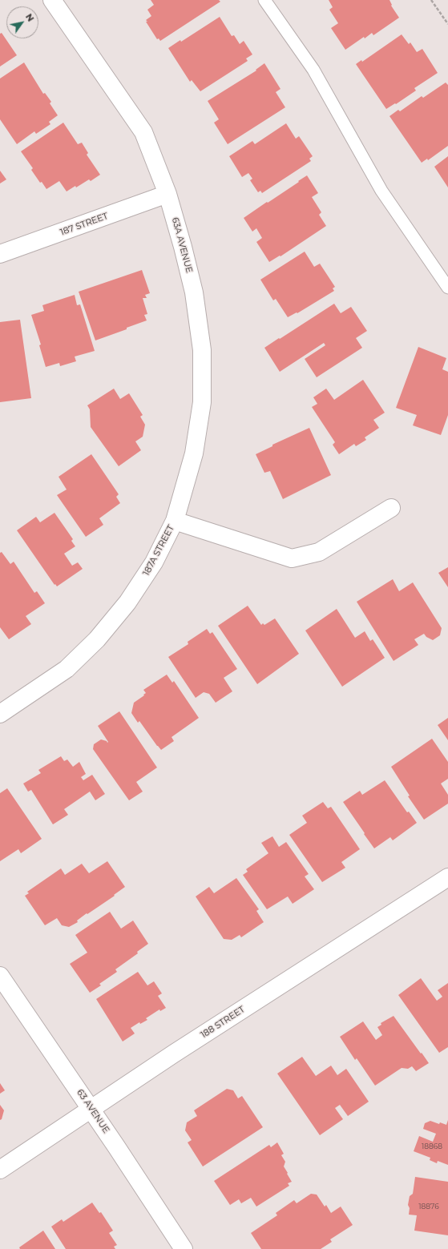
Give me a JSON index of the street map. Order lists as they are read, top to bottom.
{
  "streets": {
    "street": [
      "187 STREET",
      "63A AVENUE",
      "187A STREET",
      "188 STREET",
      "63 AVENUE"
    ]
  },
  "crossings": [
    ["187 STREET", "63A AVENUE"],
    ["63A AVENUE", "187A STREET"],
    ["188 STREET", "63 AVENUE"]
  ],
  "house_numbers": ["18868", "18876"],
  "north": "top right"
}
